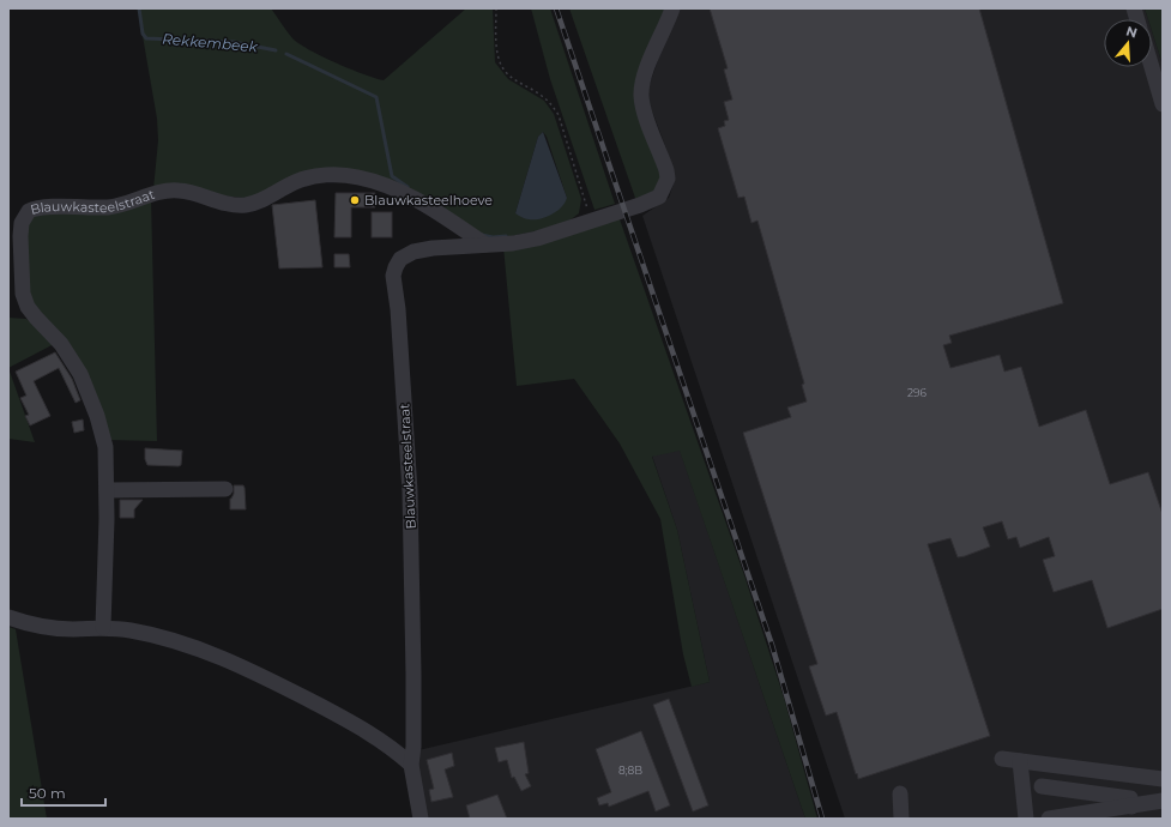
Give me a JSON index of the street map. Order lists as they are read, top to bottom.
{
  "streets": {
    "street": ["Blauwkasteelstraat"]
  },
  "water": ["Rekkembeek"],
  "places": ["Blauwkasteelhoeve"],
  "house_numbers": ["296", "8;8B"],
  "scale_bar": "50 m",
  "north": "top"
}
